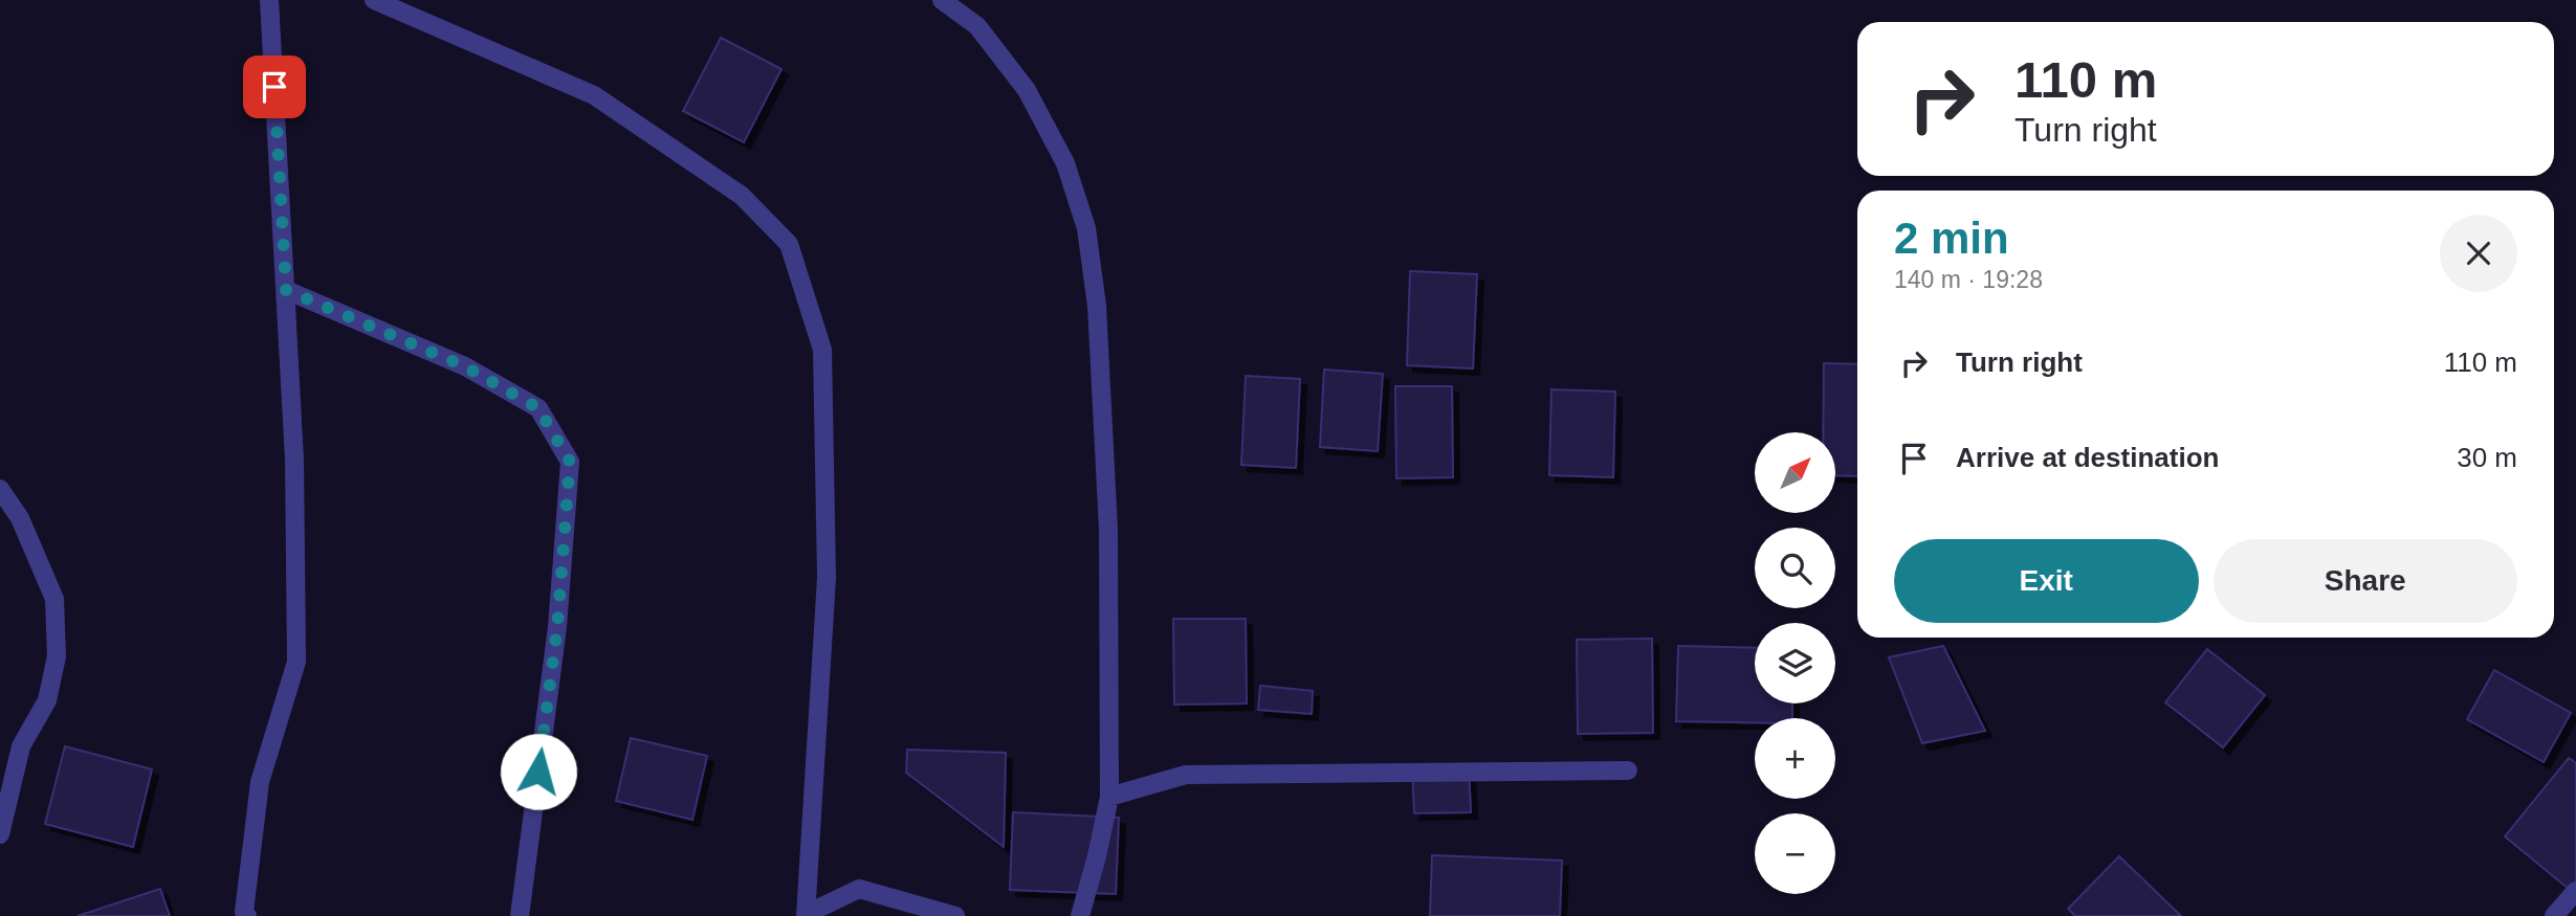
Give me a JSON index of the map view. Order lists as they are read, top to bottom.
{
  "north": "top right",
  "page": {
    "turn": ["110 m", "Turn right"],
    "heading": ["2 min", "140 m · 19:28"],
    "list": [
      {
        "name": "Turn right",
        "value": "110 m"
      },
      {
        "name": "Arrive at destination",
        "value": "30 m"
      }
    ],
    "map_buttons": ["+", "−"],
    "buttons": ["Exit", "Share"]
  }
}
